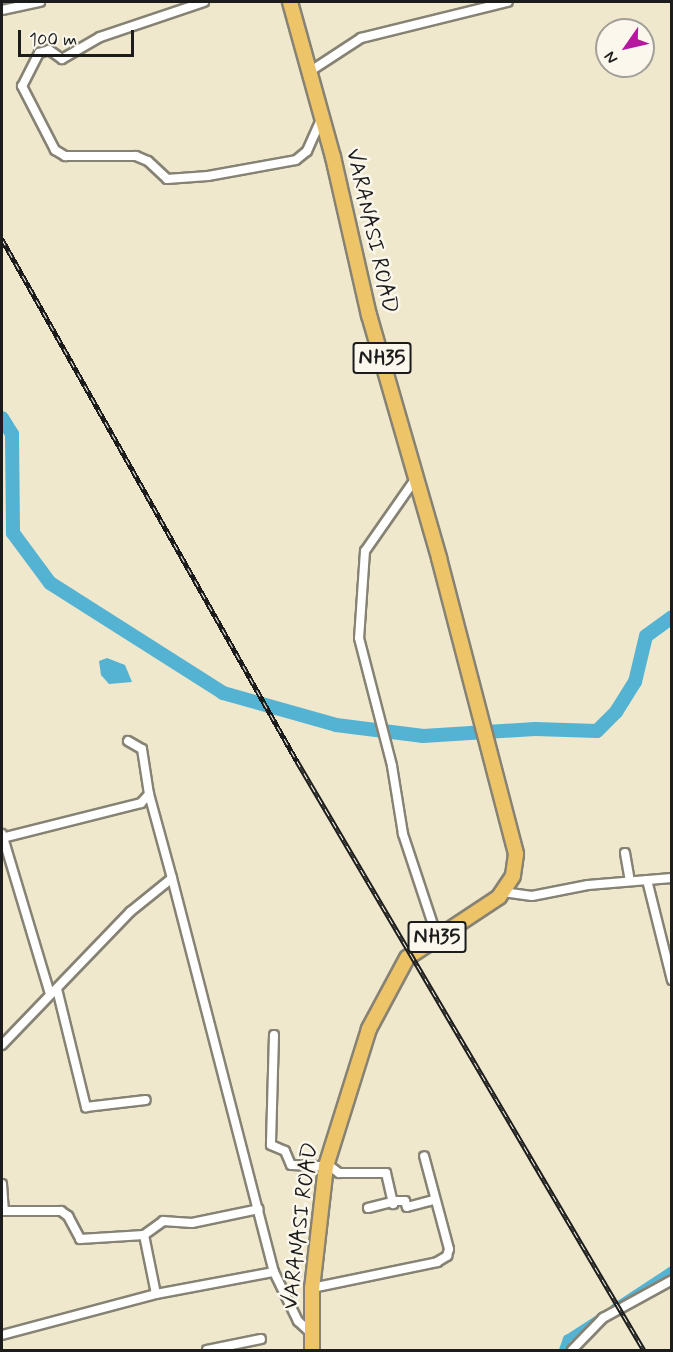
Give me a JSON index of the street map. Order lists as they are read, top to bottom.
{
  "streets": {
    "highway": ["VARANASI ROAD", "NH35"]
  },
  "crossings": [
    ["VARANASI ROAD", "NH35"]
  ],
  "scale_bar": "100 m",
  "north": "bottom left"
}
